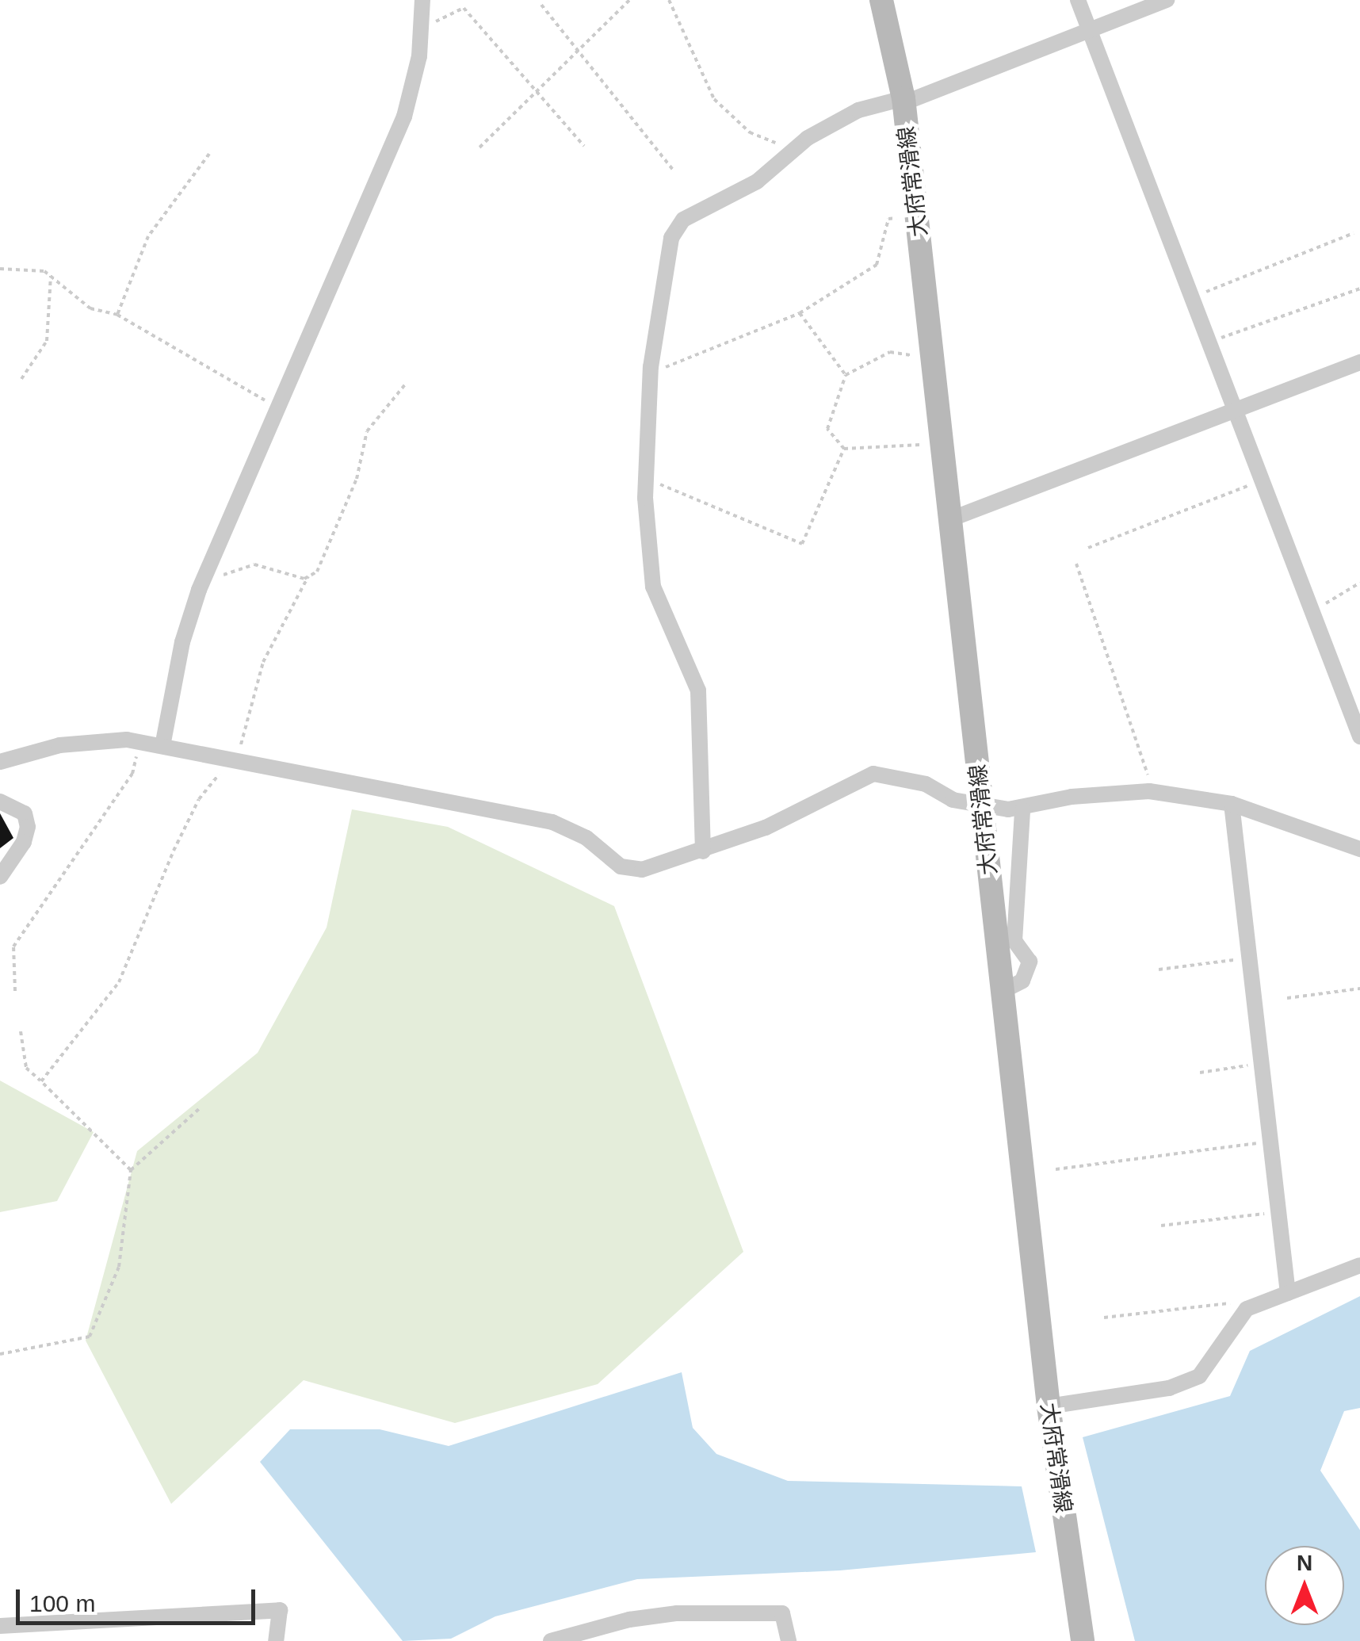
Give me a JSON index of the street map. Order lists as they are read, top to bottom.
{
  "streets": {
    "main road": ["大府常滑線"]
  },
  "scale_bar": "100 m",
  "north": "top"
}
